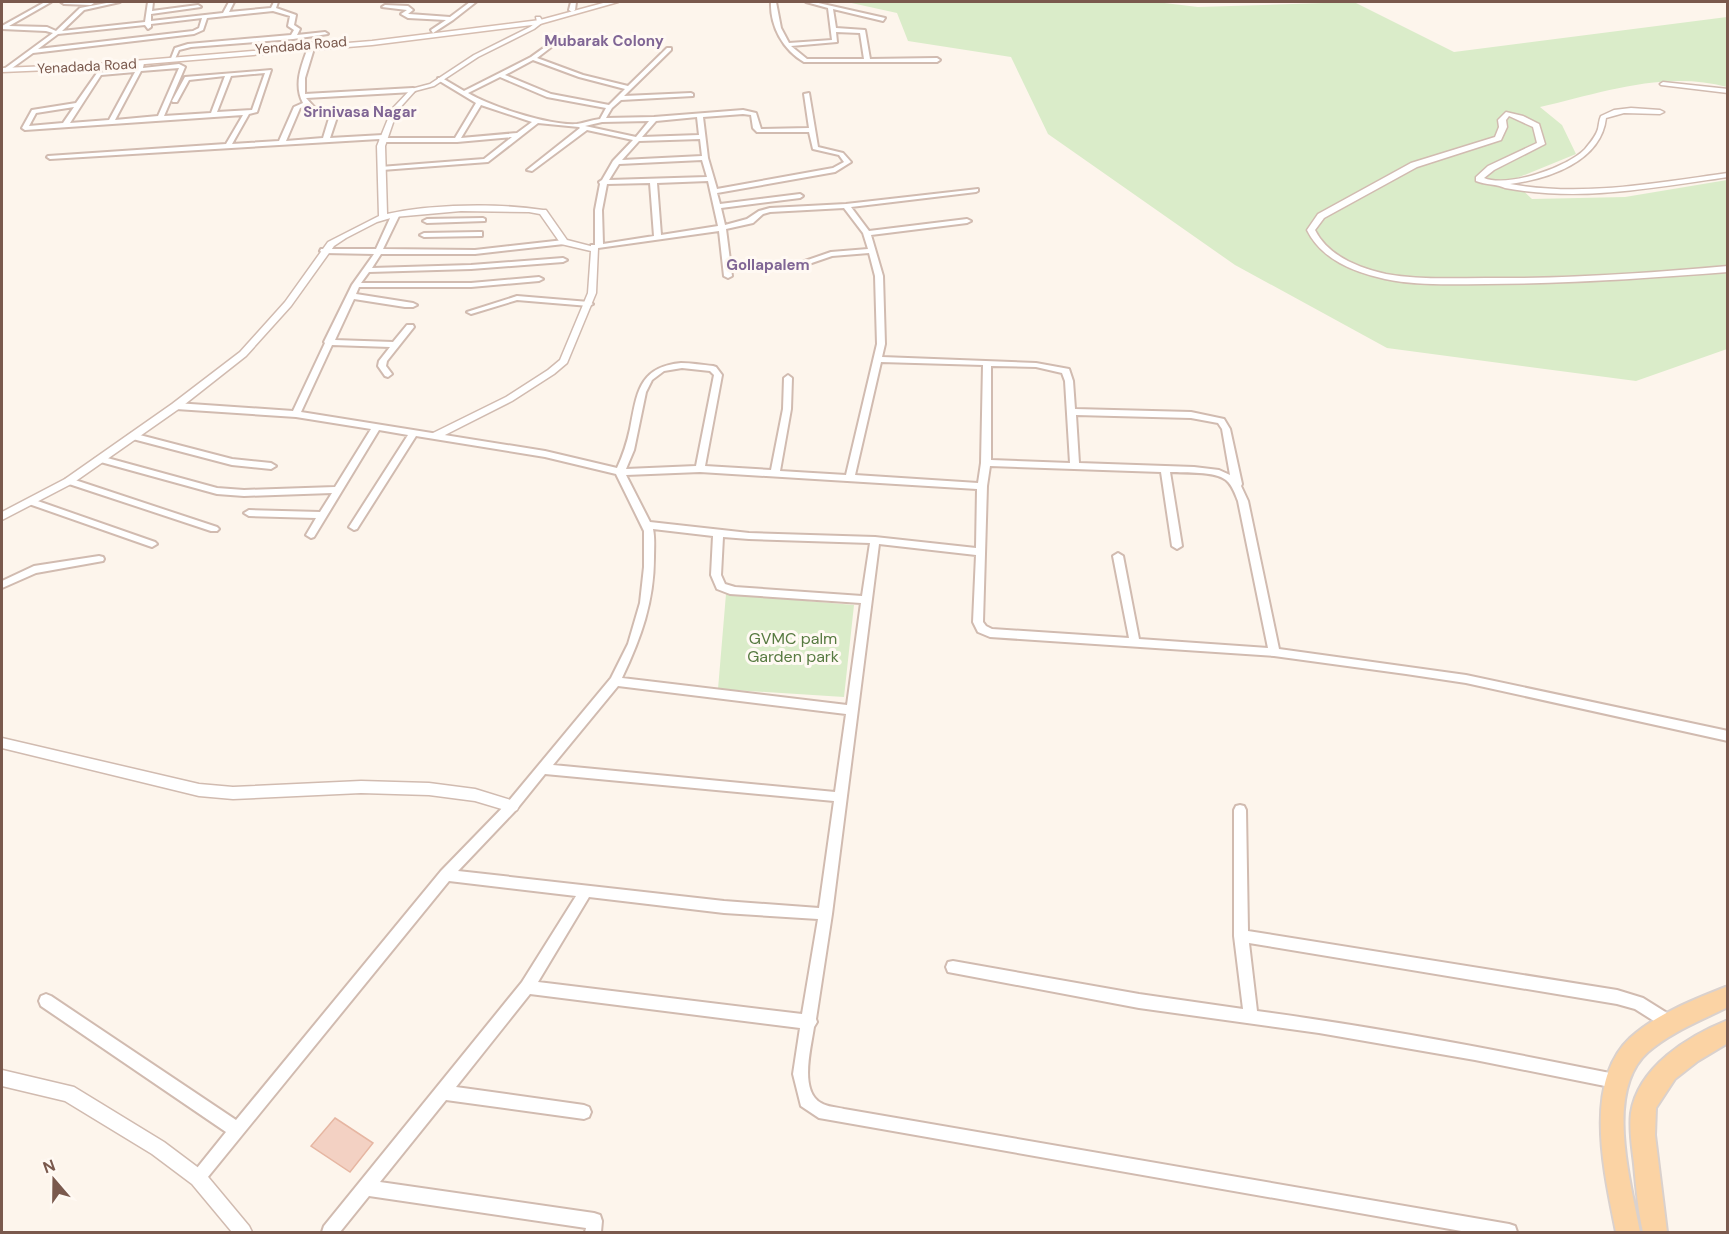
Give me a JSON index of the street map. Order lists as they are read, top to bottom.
{
  "streets": {
    "main road": ["Yendada Road", "Yenadada Road"]
  },
  "crossings": [
    ["Yendada Road", "Yenadada Road"]
  ],
  "districts": ["Mubarak Colony", "Srinivasa Nagar", "Gollapalem"],
  "parks": ["GVMC palm Garden park"],
  "north": "top"
}
